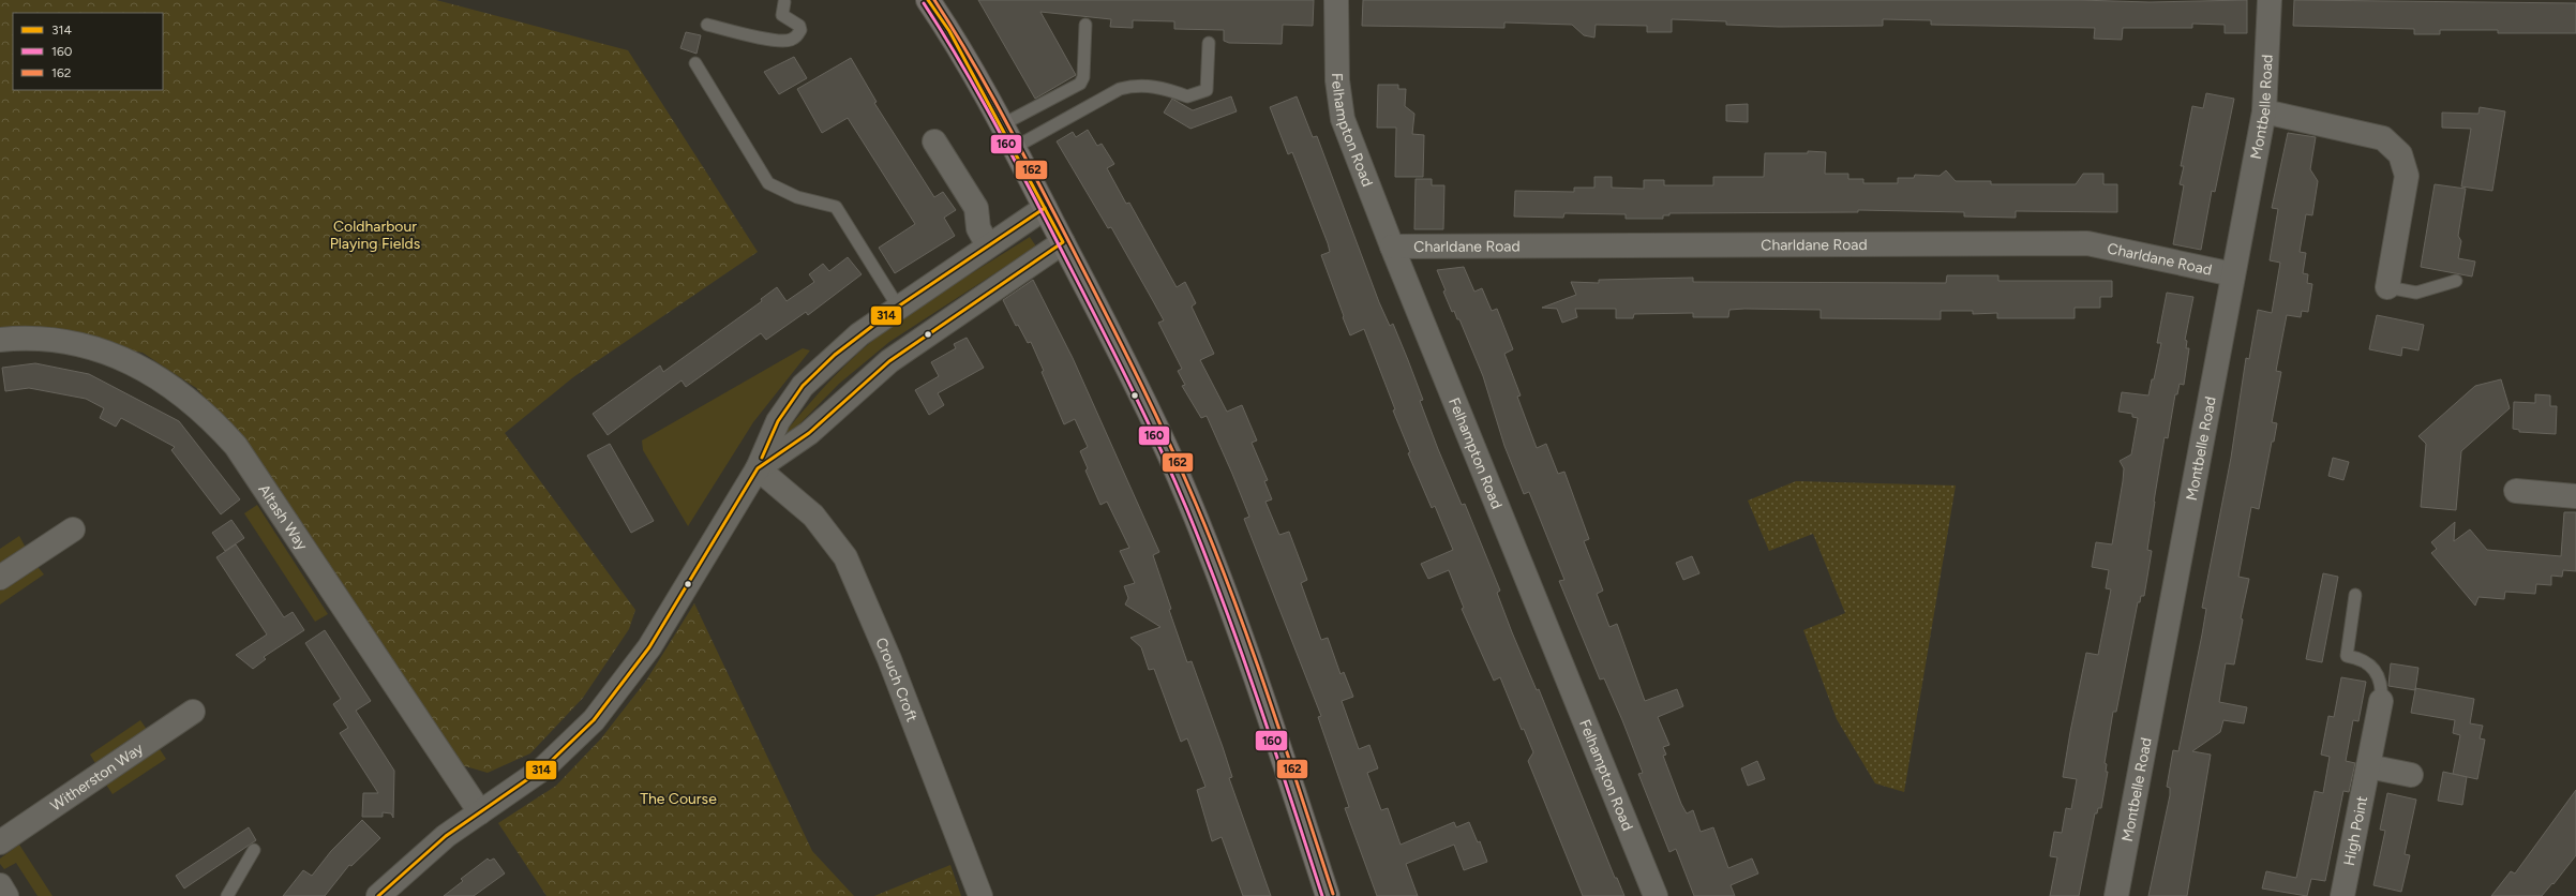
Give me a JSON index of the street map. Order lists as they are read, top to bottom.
{
  "streets": {
    "street": [
      "Montbelle Road",
      "Felhampton Road",
      "Charldane Road",
      "Altash Way",
      "Crouch Croft",
      "Witherston Way",
      "High Point"
    ]
  },
  "crossings": [
    ["Montbelle Road", "Charldane Road"],
    ["Felhampton Road", "Charldane Road"]
  ],
  "parks": ["Coldharbour Playing Fields", "The Course"],
  "lines": ["transit line 314", "transit line 162", "transit line 160"],
  "legend": ["314", "160", "162"]
}
